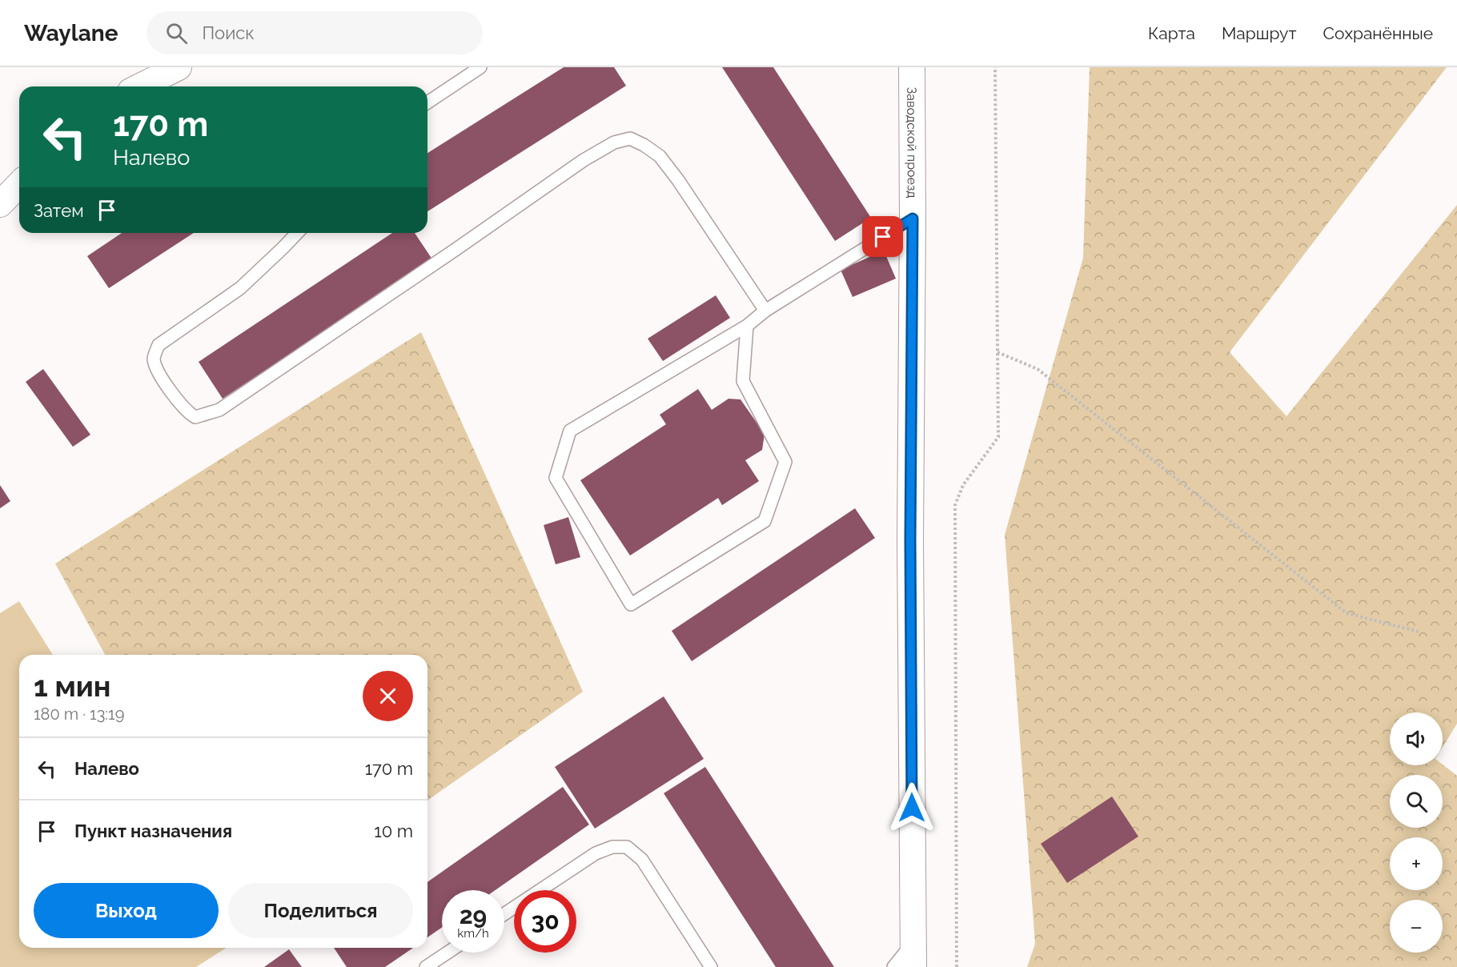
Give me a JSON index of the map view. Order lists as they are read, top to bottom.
{
  "streets": {
    "street": ["Заводской проезд"]
  },
  "page": {
    "header": "Waylane",
    "search": "Поиск",
    "nav": ["Карта", "Маршрут", "Сохранённые"],
    "turn": ["170 m", "Налево"],
    "then": "Затем",
    "heading": ["1 мин", "180 m · 13:19"],
    "map_buttons": ["+", "−"],
    "list": [
      {
        "name": "Налево",
        "value": "170 m"
      },
      {
        "name": "Пункт назначения",
        "value": "10 m"
      }
    ],
    "buttons": ["Выход", "Поделиться"],
    "speed": "29 km/h",
    "limit": "30"
  }
}
